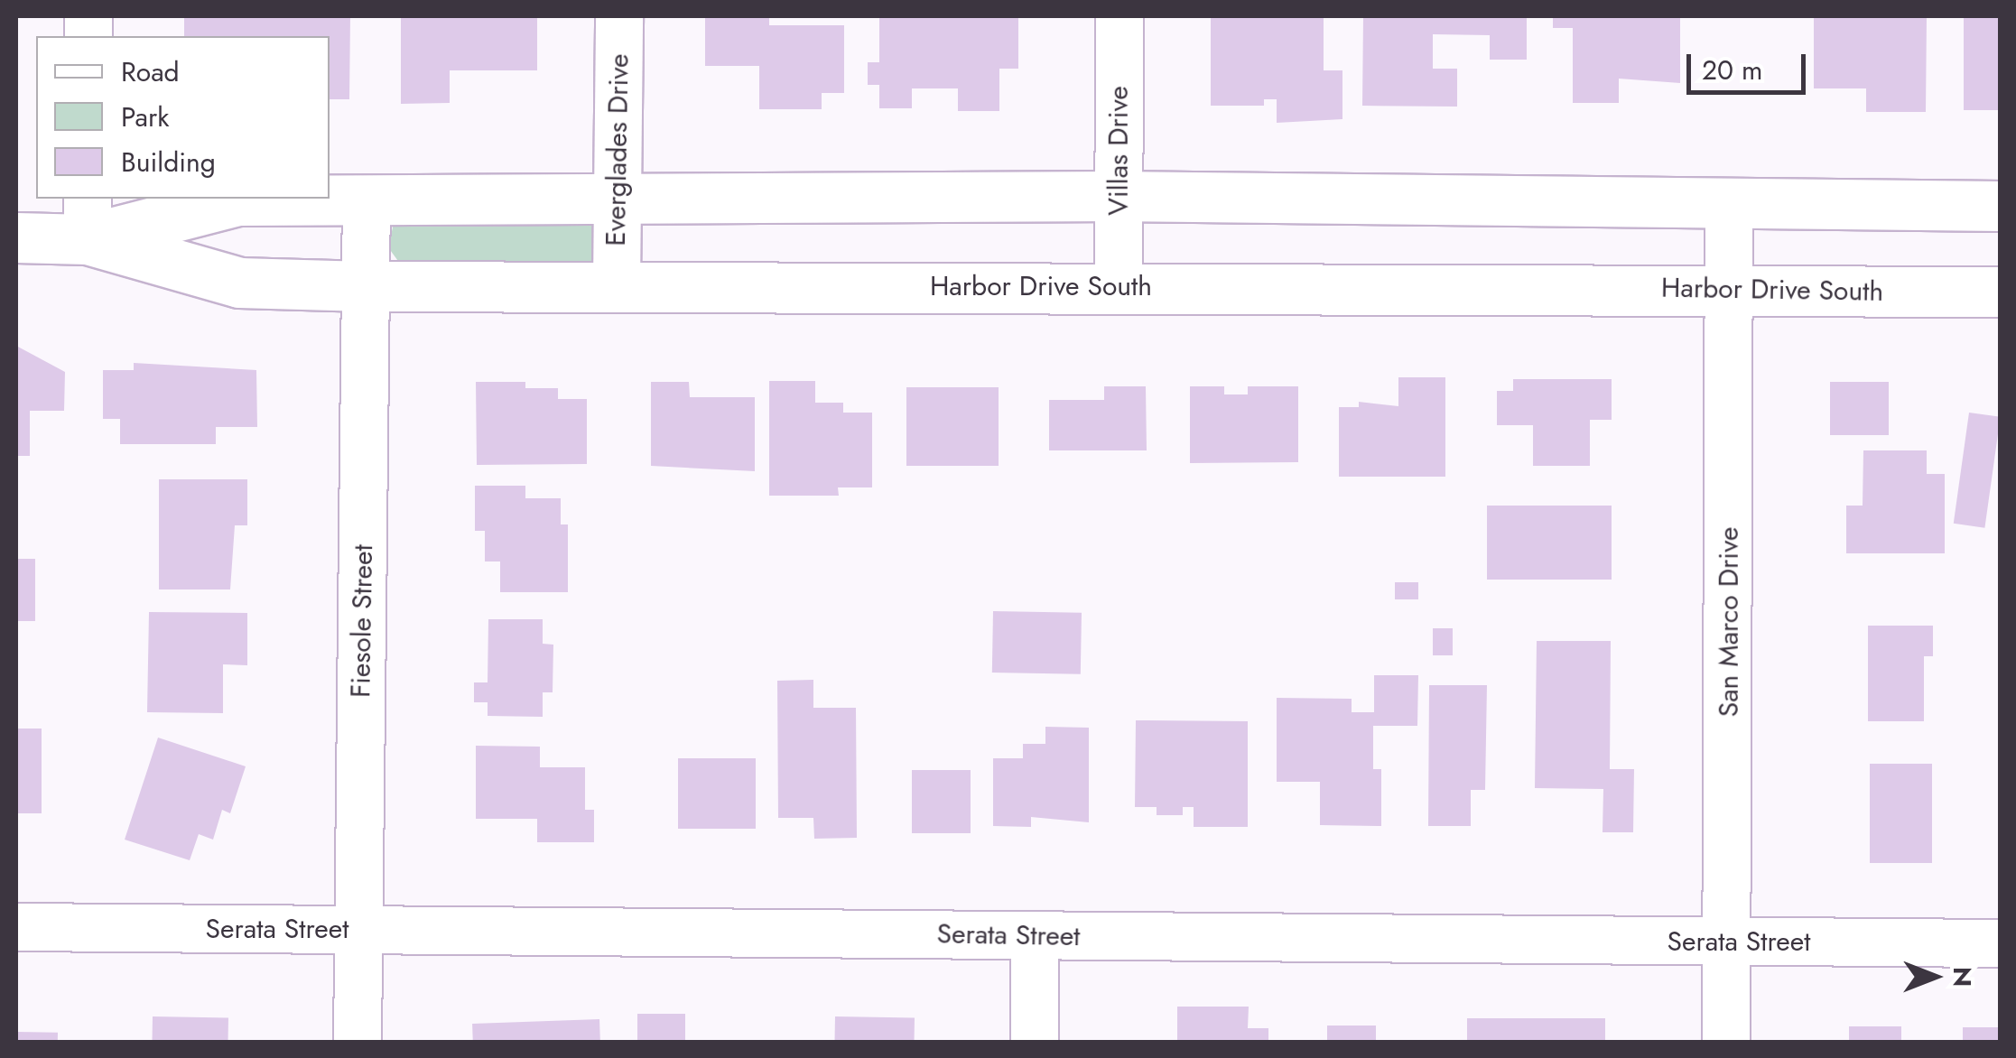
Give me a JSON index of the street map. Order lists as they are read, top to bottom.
{
  "streets": {
    "street": [
      "Everglades Drive",
      "Villas Drive",
      "Harbor Drive South",
      "Fiesole Street",
      "San Marco Drive",
      "Serata Street"
    ]
  },
  "crossings": [
    ["Everglades Drive", "Harbor Drive South"],
    ["Villas Drive", "Harbor Drive South"],
    ["Harbor Drive South", "Fiesole Street"],
    ["Harbor Drive South", "San Marco Drive"],
    ["Fiesole Street", "Serata Street"],
    ["San Marco Drive", "Serata Street"]
  ],
  "legend": ["Road", "Park", "Building"],
  "scale_bar": "20 m",
  "north": "right"
}
